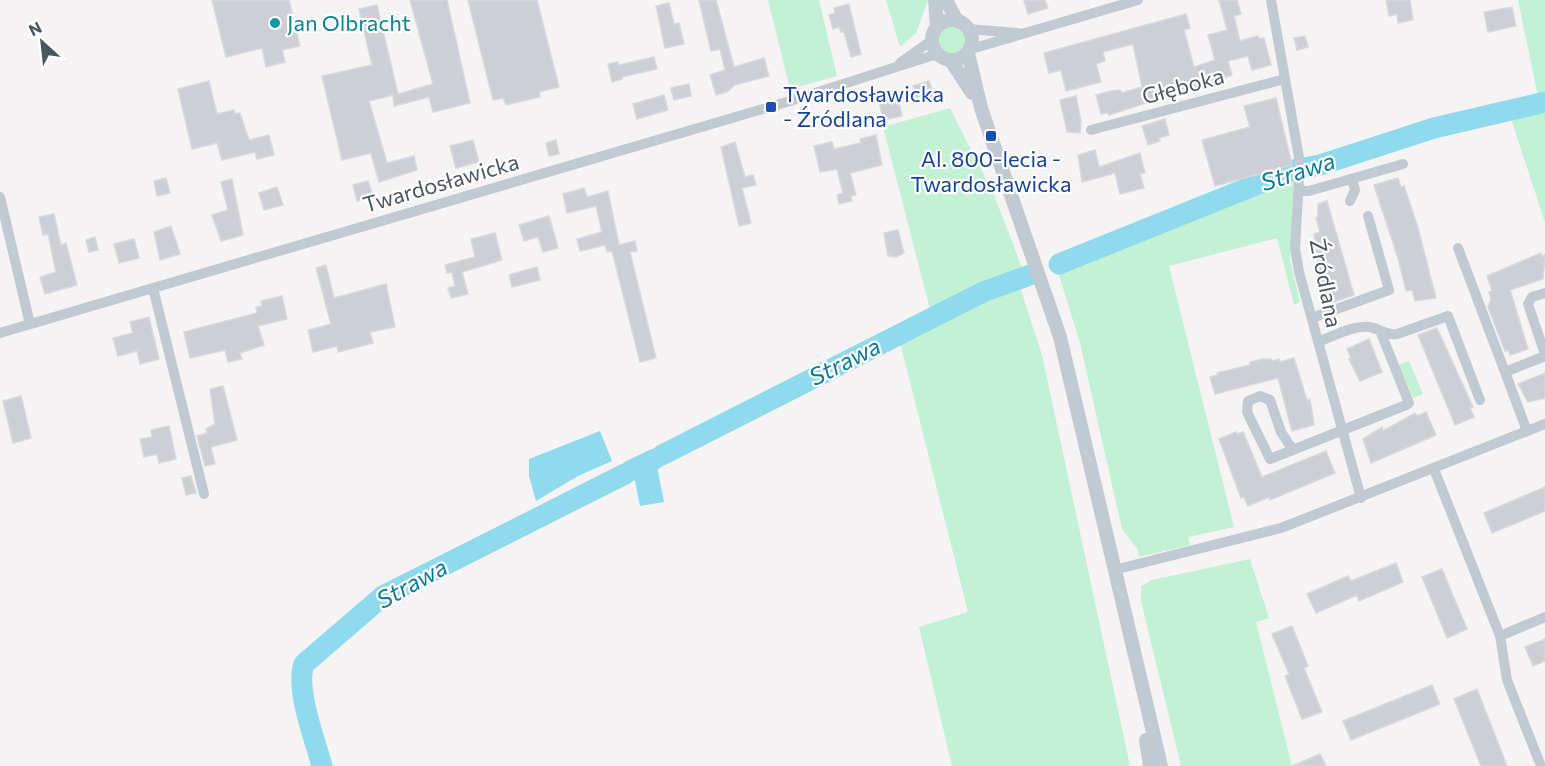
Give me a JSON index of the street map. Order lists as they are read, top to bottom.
{
  "streets": {
    "street": ["Głęboka", "Twardosławicka", "Źródlana"]
  },
  "crossings": [
    ["Głęboka", "Źródlana"]
  ],
  "water": ["Strawa"],
  "places": {
    "other": ["Jan Olbracht"],
    "transit": ["Twardosławicka - Źródlana", "Al. 800-lecia - Twardosławicka"]
  },
  "north": "top left"
}
